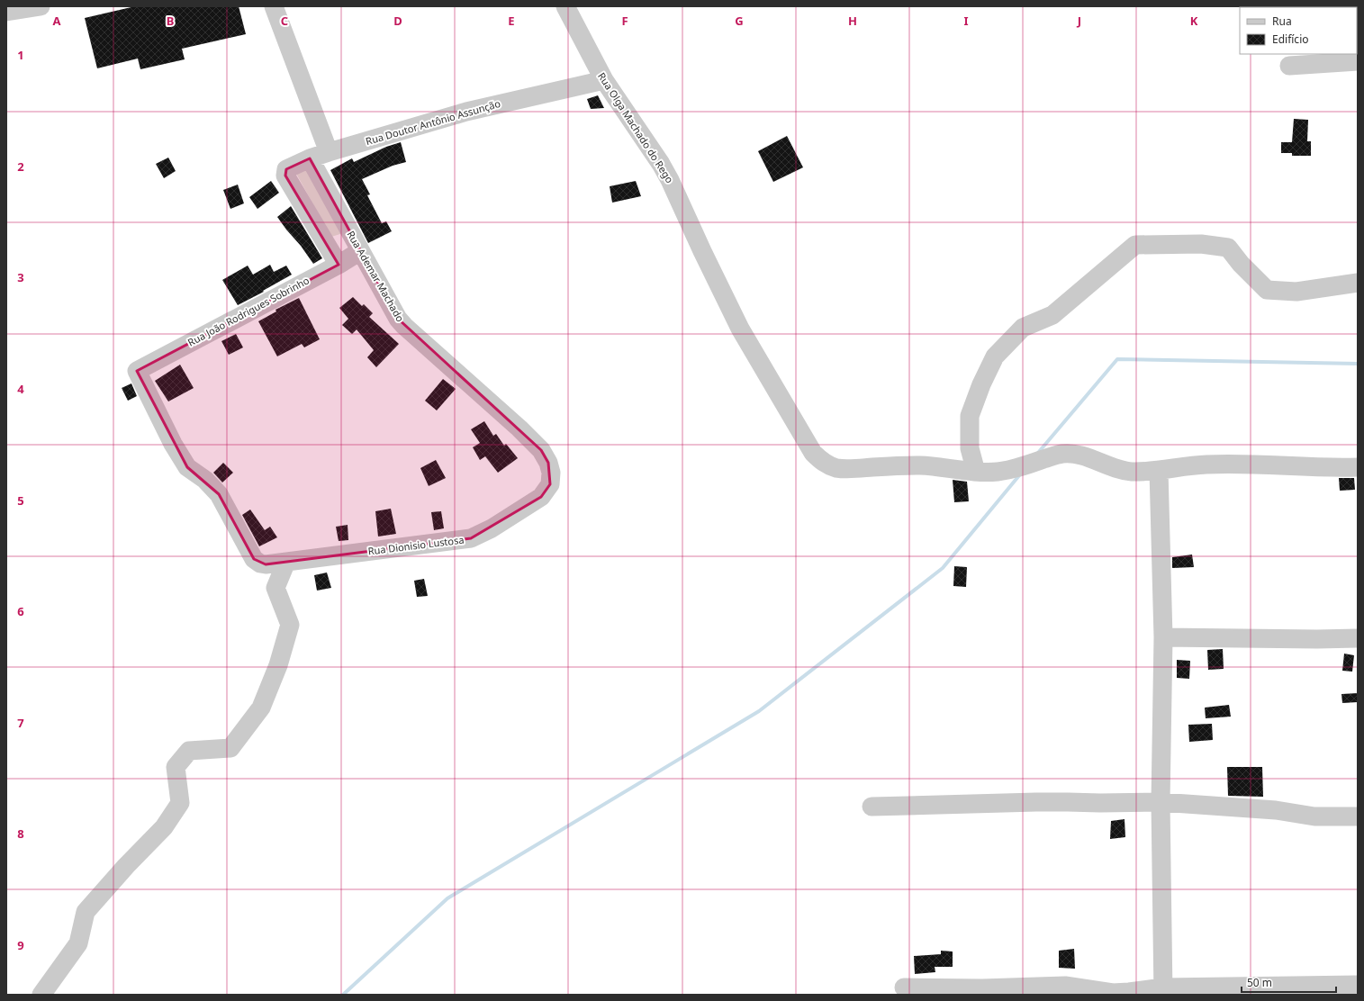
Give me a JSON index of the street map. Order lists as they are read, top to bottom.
{
  "streets": {
    "street": [
      "Rua Doutor Antônio Assunção",
      "Rua Olga Machado do Rego",
      "Rua Ademar Machado",
      "Rua João Rodrigues Sobrinho",
      "Rua Dionisio Lustosa"
    ]
  },
  "crossings": [
    ["Rua Doutor Antônio Assunção", "Rua Olga Machado do Rego"],
    ["Rua Doutor Antônio Assunção", "Rua Ademar Machado"],
    ["Rua Doutor Antônio Assunção", "Rua João Rodrigues Sobrinho"],
    ["Rua Ademar Machado", "Rua João Rodrigues Sobrinho"],
    ["Rua Ademar Machado", "Rua Dionisio Lustosa"],
    ["Rua João Rodrigues Sobrinho", "Rua Dionisio Lustosa"]
  ],
  "legend": ["Rua", "Edifício"],
  "scale_bar": "50 m",
  "grid": {
    "columns": [
      "A",
      "B",
      "C",
      "D",
      "E",
      "F",
      "G",
      "H",
      "I",
      "J",
      "K"
    ],
    "rows": [
      "1",
      "2",
      "3",
      "4",
      "5",
      "6",
      "7",
      "8",
      "9"
    ]
  }
}
